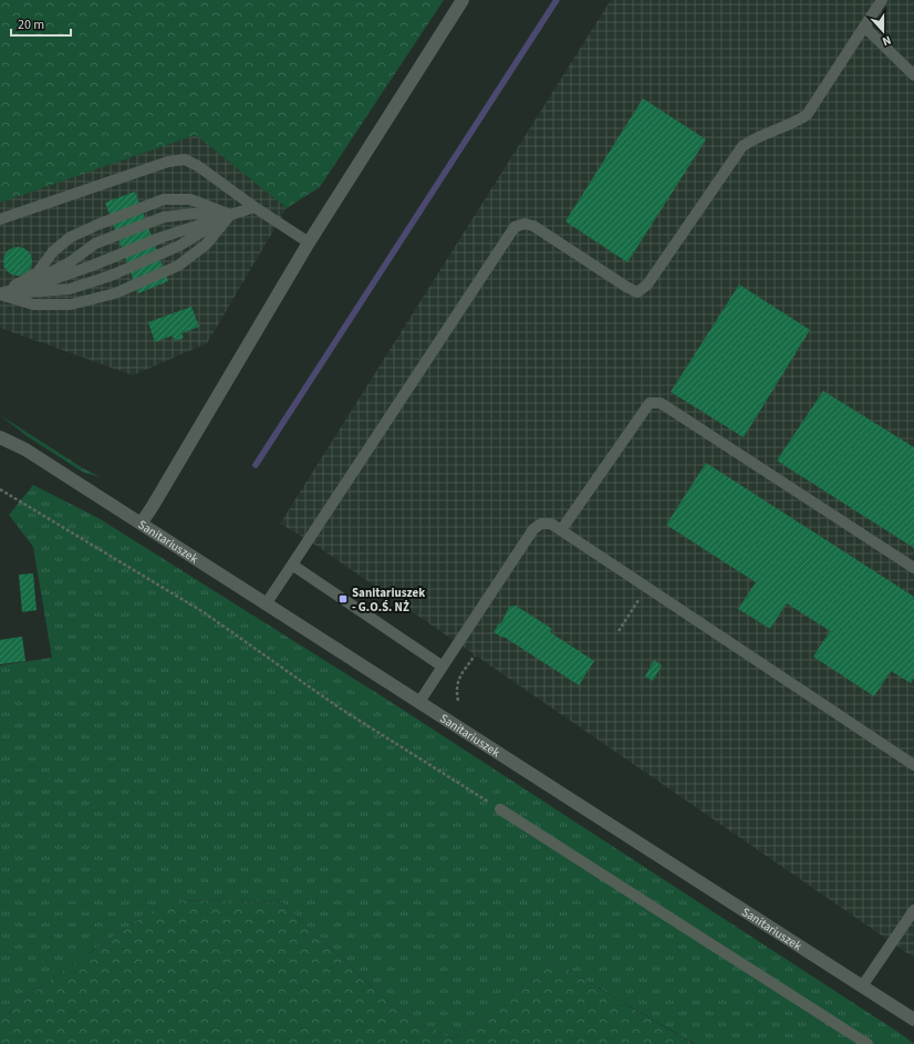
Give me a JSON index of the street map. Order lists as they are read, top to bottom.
{
  "streets": {
    "street": ["Sanitariuszek"]
  },
  "places": {
    "transit": ["Sanitariuszek - G.O.Ś. NŻ"]
  },
  "scale_bar": "20 m",
  "north": "bottom"
}
